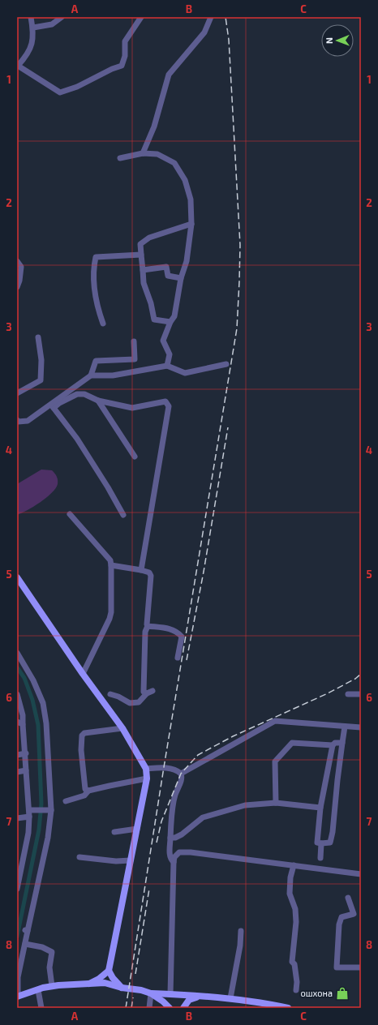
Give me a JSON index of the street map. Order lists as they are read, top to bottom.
{
  "places": {
    "shop": ["ошхона"]
  },
  "north": "left",
  "grid": {
    "columns": ["A", "B", "C"],
    "rows": [
      "1",
      "2",
      "3",
      "4",
      "5",
      "6",
      "7",
      "8"
    ]
  }
}
